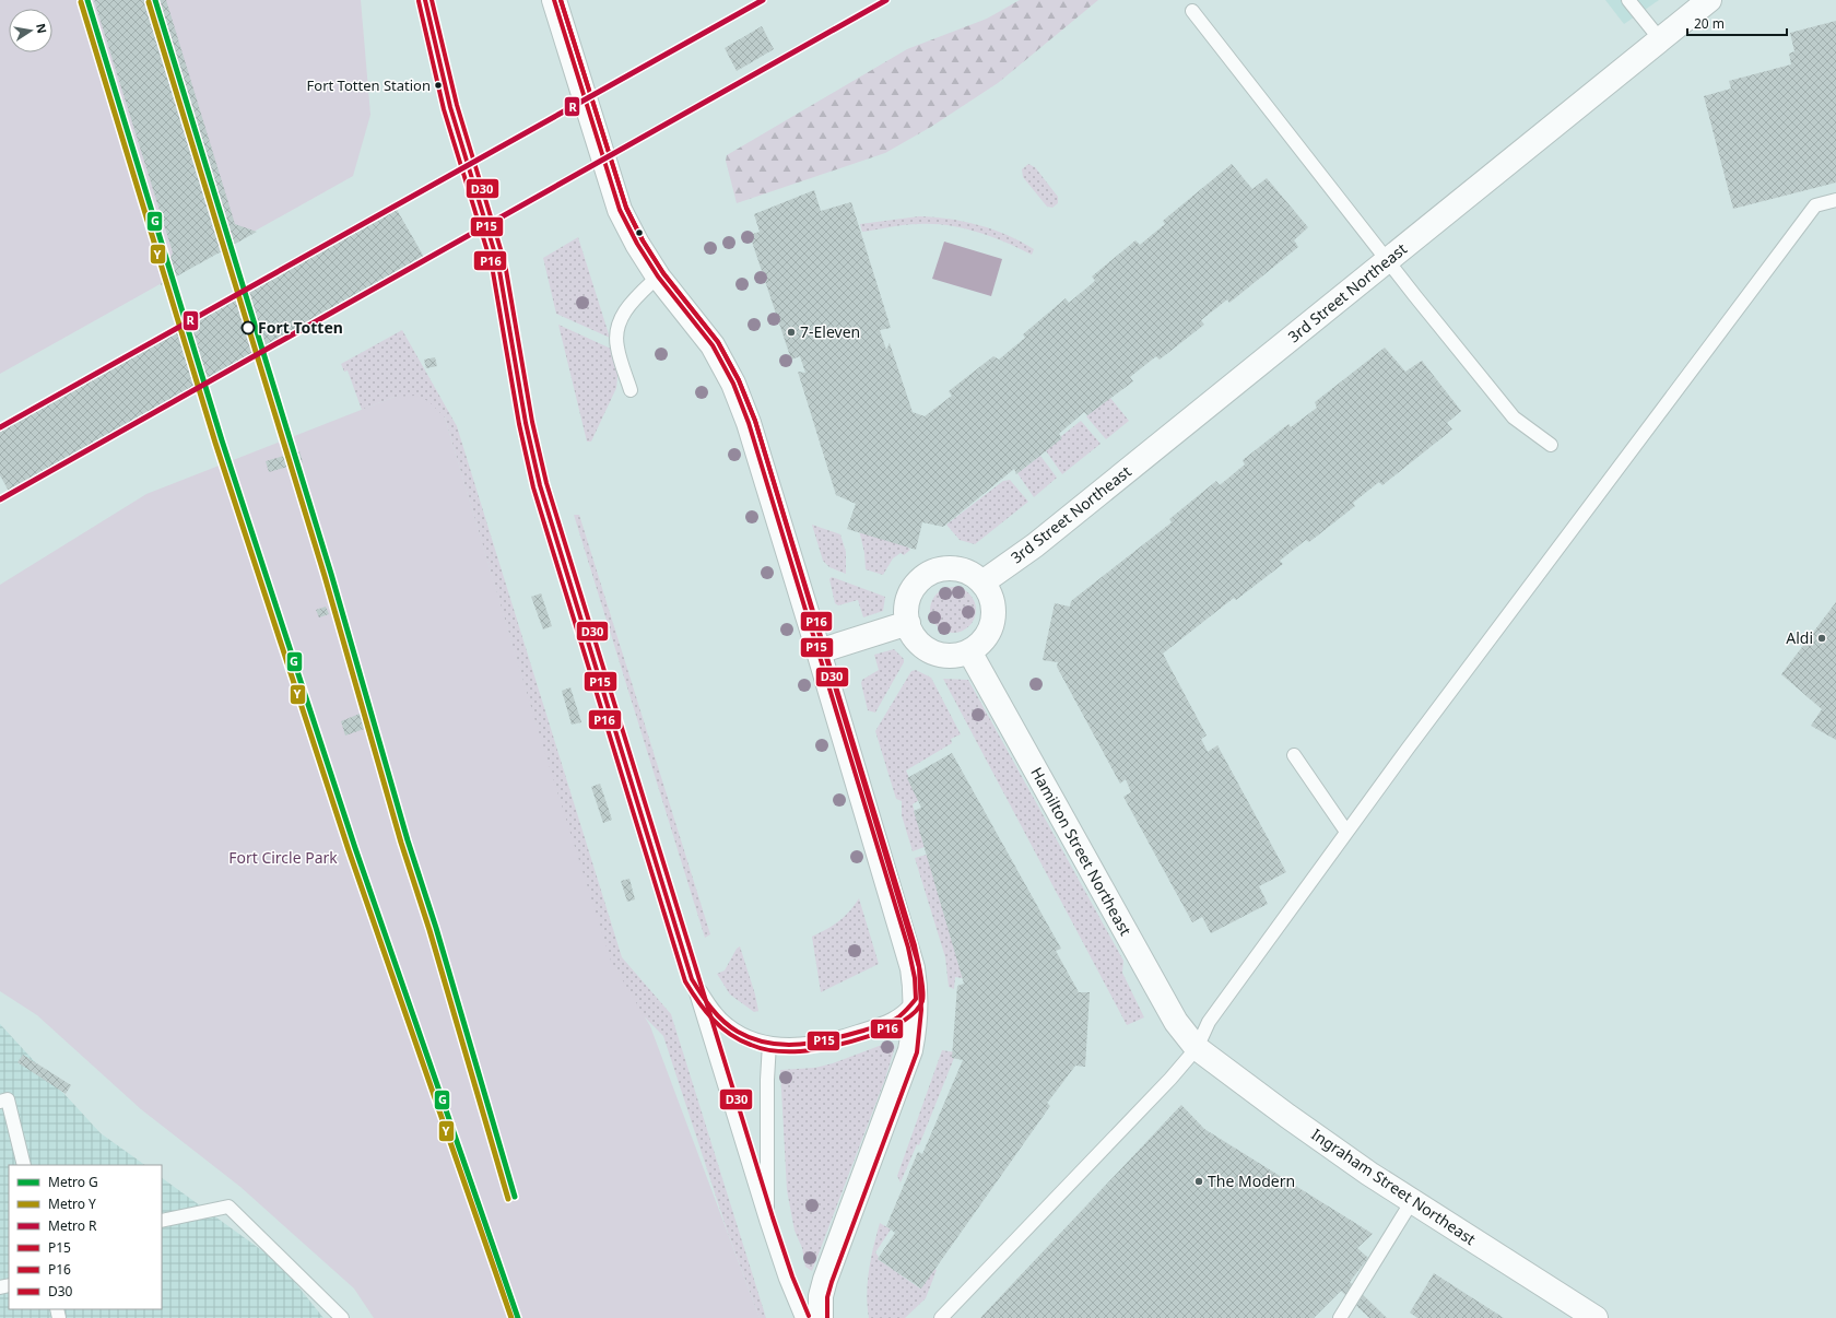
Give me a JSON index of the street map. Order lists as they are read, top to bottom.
{
  "streets": {
    "street": ["3rd Street Northeast", "Hamilton Street Northeast", "Ingraham Street Northeast"]
  },
  "crossings": [
    ["3rd Street Northeast", "Hamilton Street Northeast"],
    ["Hamilton Street Northeast", "Ingraham Street Northeast"]
  ],
  "parks": ["Fort Circle Park"],
  "places": [
    "Fort Totten Station",
    "Fort Totten",
    "7-Eleven",
    "Aldi",
    "The Modern"
  ],
  "lines": [
    "metro line G",
    "metro line R",
    "transit line P15",
    "transit line P16",
    "transit line D30",
    "metro line Y"
  ],
  "legend": [
    "Metro G",
    "Metro Y",
    "Metro R",
    "P15",
    "P16",
    "D30"
  ],
  "scale_bar": "20 m",
  "north": "right"
}
